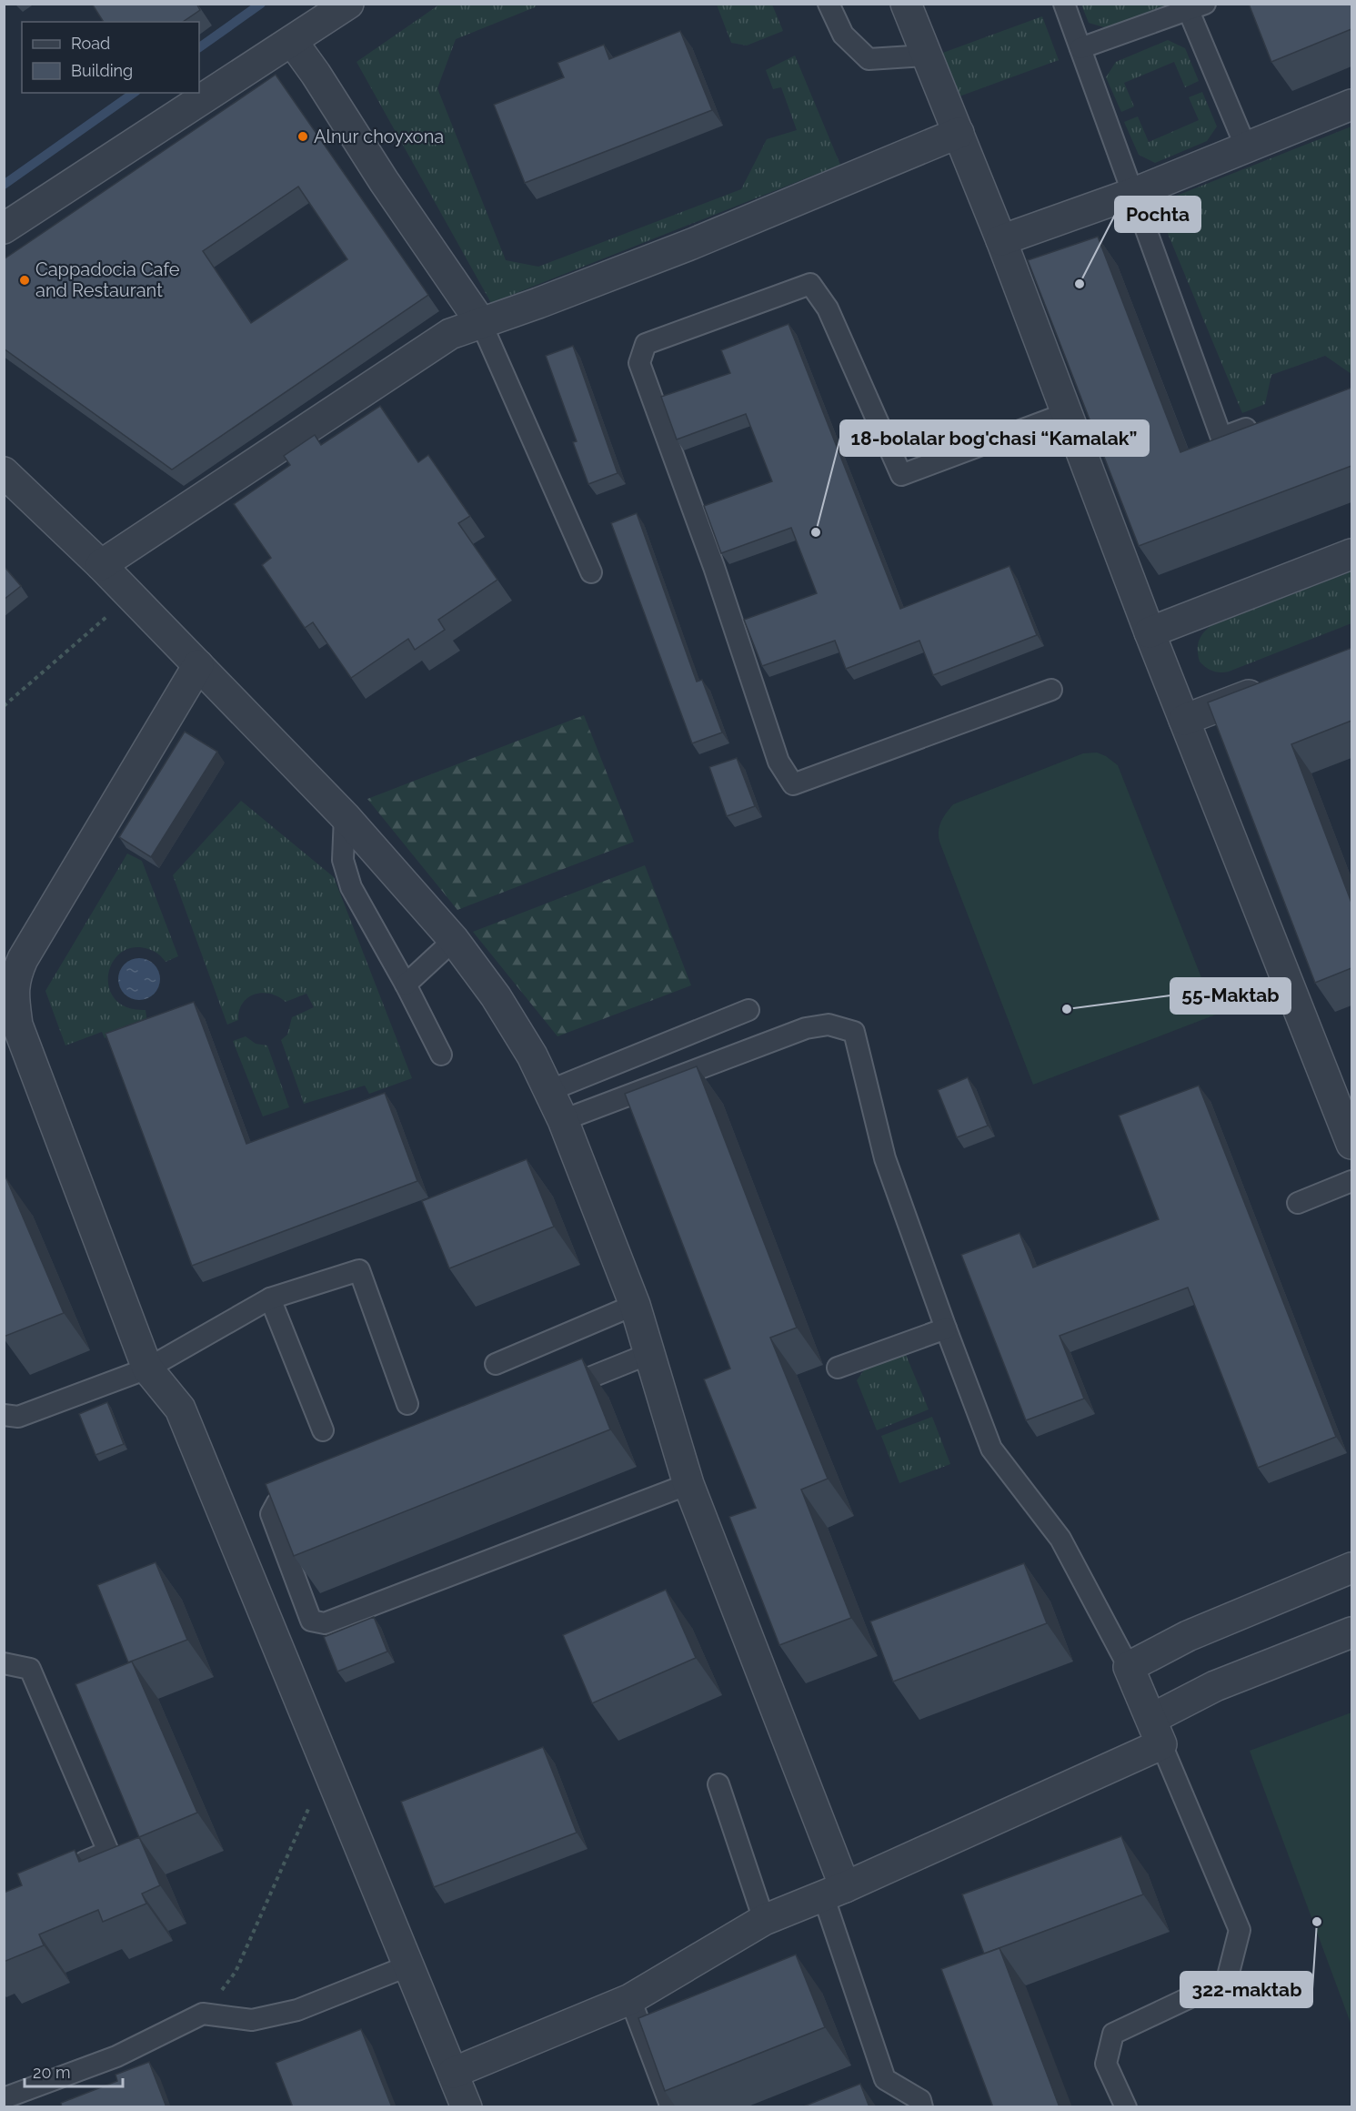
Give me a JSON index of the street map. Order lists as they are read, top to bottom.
{
  "places": [
    "Alnur choyxona",
    "Cappadocia Cafe and Restaurant",
    "Pochta",
    "18-bolalar bog'chasi “Kamalak”",
    "55-Maktab",
    "322-maktab"
  ],
  "legend": ["Road", "Building"],
  "scale_bar": "20 m"
}
